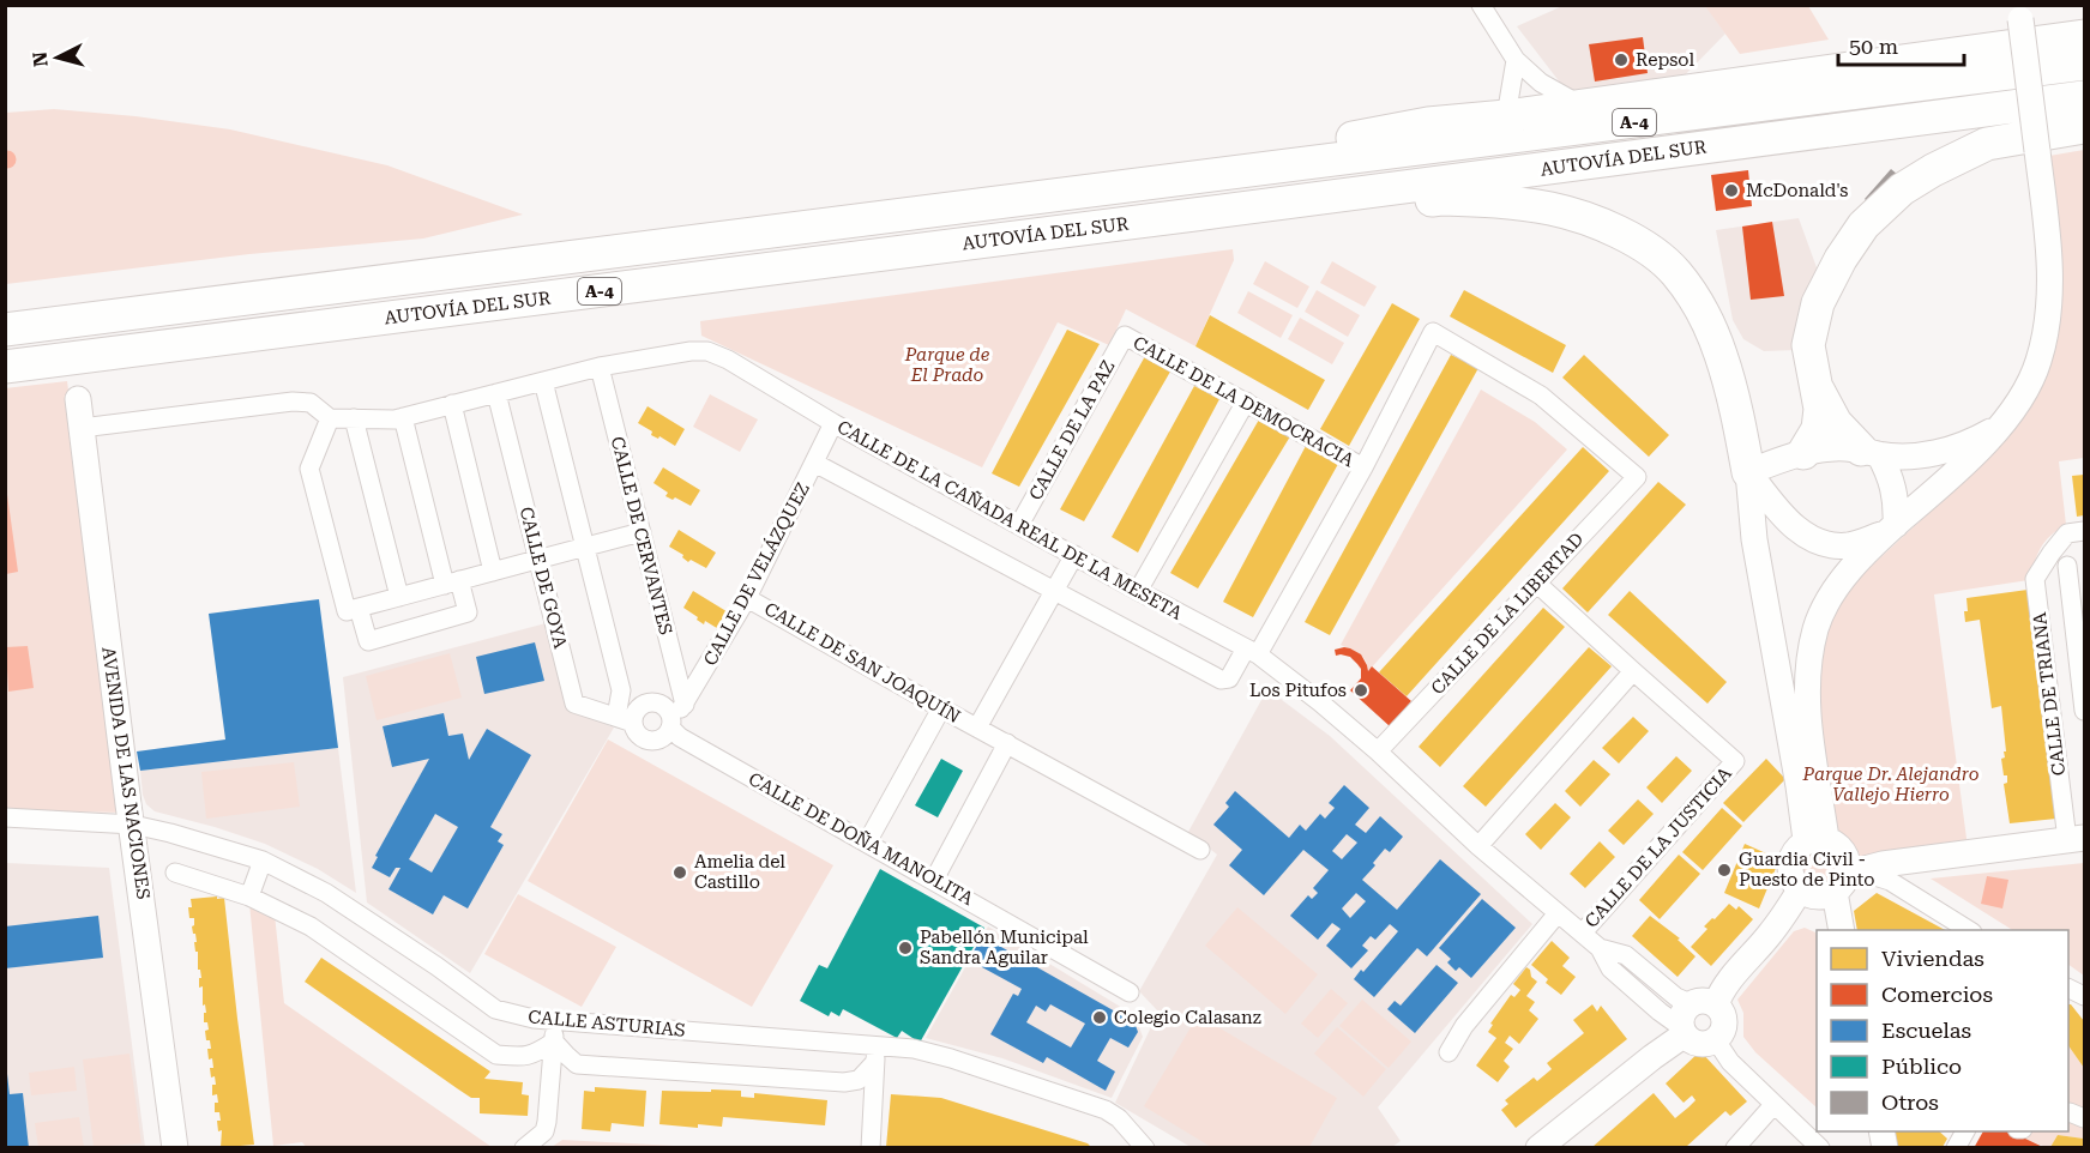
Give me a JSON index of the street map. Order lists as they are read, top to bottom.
{
  "streets": {
    "highway": ["A-4", "AUTOVÍA DEL SUR"],
    "main road": ["AVENIDA DE LAS NACIONES"],
    "street": [
      "CALLE DE LA DEMOCRACIA",
      "CALLE DE LA PAZ",
      "CALLE DE LA CAÑADA REAL DE LA MESETA",
      "CALLE DE CERVANTES",
      "CALLE DE VELÁZQUEZ",
      "CALLE DE GOYA",
      "CALLE DE LA LIBERTAD",
      "CALLE DE SAN JOAQUÍN",
      "CALLE DE TRIANA",
      "CALLE DE DOÑA MANOLITA",
      "CALLE DE LA JUSTICIA",
      "CALLE ASTURIAS"
    ]
  },
  "crossings": [
    ["CALLE DE LA DEMOCRACIA", "CALLE DE LA PAZ"],
    ["CALLE DE LA DEMOCRACIA", "CALLE DE LA LIBERTAD"],
    ["CALLE DE LA PAZ", "CALLE DE LA CAÑADA REAL DE LA MESETA"],
    ["CALLE DE LA CAÑADA REAL DE LA MESETA", "CALLE DE CERVANTES"],
    ["CALLE DE LA CAÑADA REAL DE LA MESETA", "CALLE DE VELÁZQUEZ"],
    ["CALLE DE LA CAÑADA REAL DE LA MESETA", "CALLE DE GOYA"],
    ["CALLE DE LA CAÑADA REAL DE LA MESETA", "CALLE DE LA LIBERTAD"],
    ["CALLE DE LA CAÑADA REAL DE LA MESETA", "CALLE DE SAN JOAQUÍN"],
    ["CALLE DE LA CAÑADA REAL DE LA MESETA", "CALLE DE LA JUSTICIA"],
    ["CALLE DE CERVANTES", "CALLE DE VELÁZQUEZ"],
    ["CALLE DE VELÁZQUEZ", "CALLE DE GOYA"],
    ["CALLE DE VELÁZQUEZ", "CALLE DE SAN JOAQUÍN"],
    ["CALLE DE VELÁZQUEZ", "CALLE DE DOÑA MANOLITA"],
    ["CALLE DE GOYA", "CALLE DE DOÑA MANOLITA"],
    ["AVENIDA DE LAS NACIONES", "CALLE ASTURIAS"]
  ],
  "parks": ["Parque de El Prado", "Parque Dr. Alejandro Vallejo Hierro"],
  "places": [
    "Repsol",
    "McDonald's",
    "Los Pitufos",
    "Guardia Civil - Puesto de Pinto",
    "Amelia del Castillo",
    "Pabellón Municipal Sandra Aguilar",
    "Colegio Calasanz"
  ],
  "legend": [
    "Viviendas",
    "Comercios",
    "Escuelas",
    "Público",
    "Otros"
  ],
  "scale_bar": "50 m",
  "north": "left"
}
